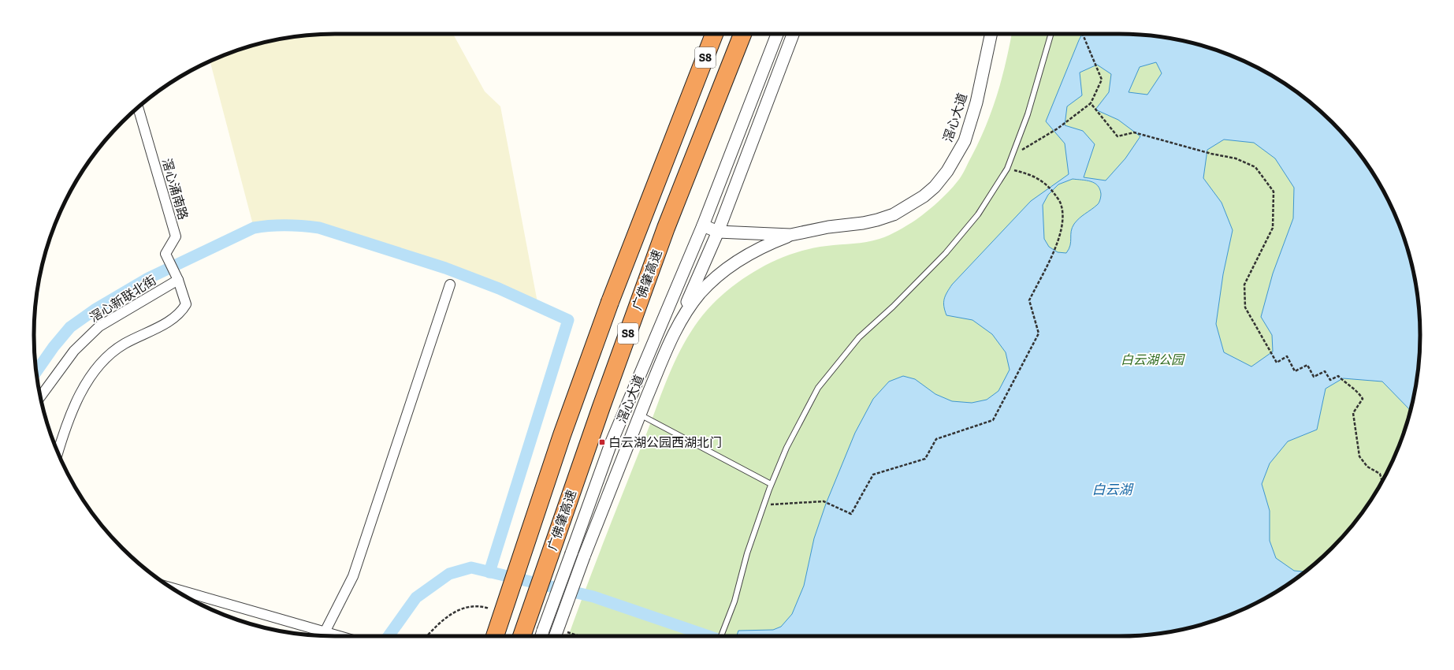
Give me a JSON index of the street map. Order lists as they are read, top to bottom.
{
  "streets": {
    "highway": ["S8", "广佛肇高速"],
    "street": ["滘心大道", "滘心涌南路", "滘心新联北街"]
  },
  "crossings": [
    ["滘心涌南路", "滘心新联北街"]
  ],
  "water": ["白云湖"],
  "parks": ["白云湖公园"],
  "places": {
    "transit": ["白云湖公园西湖北门"]
  }
}
